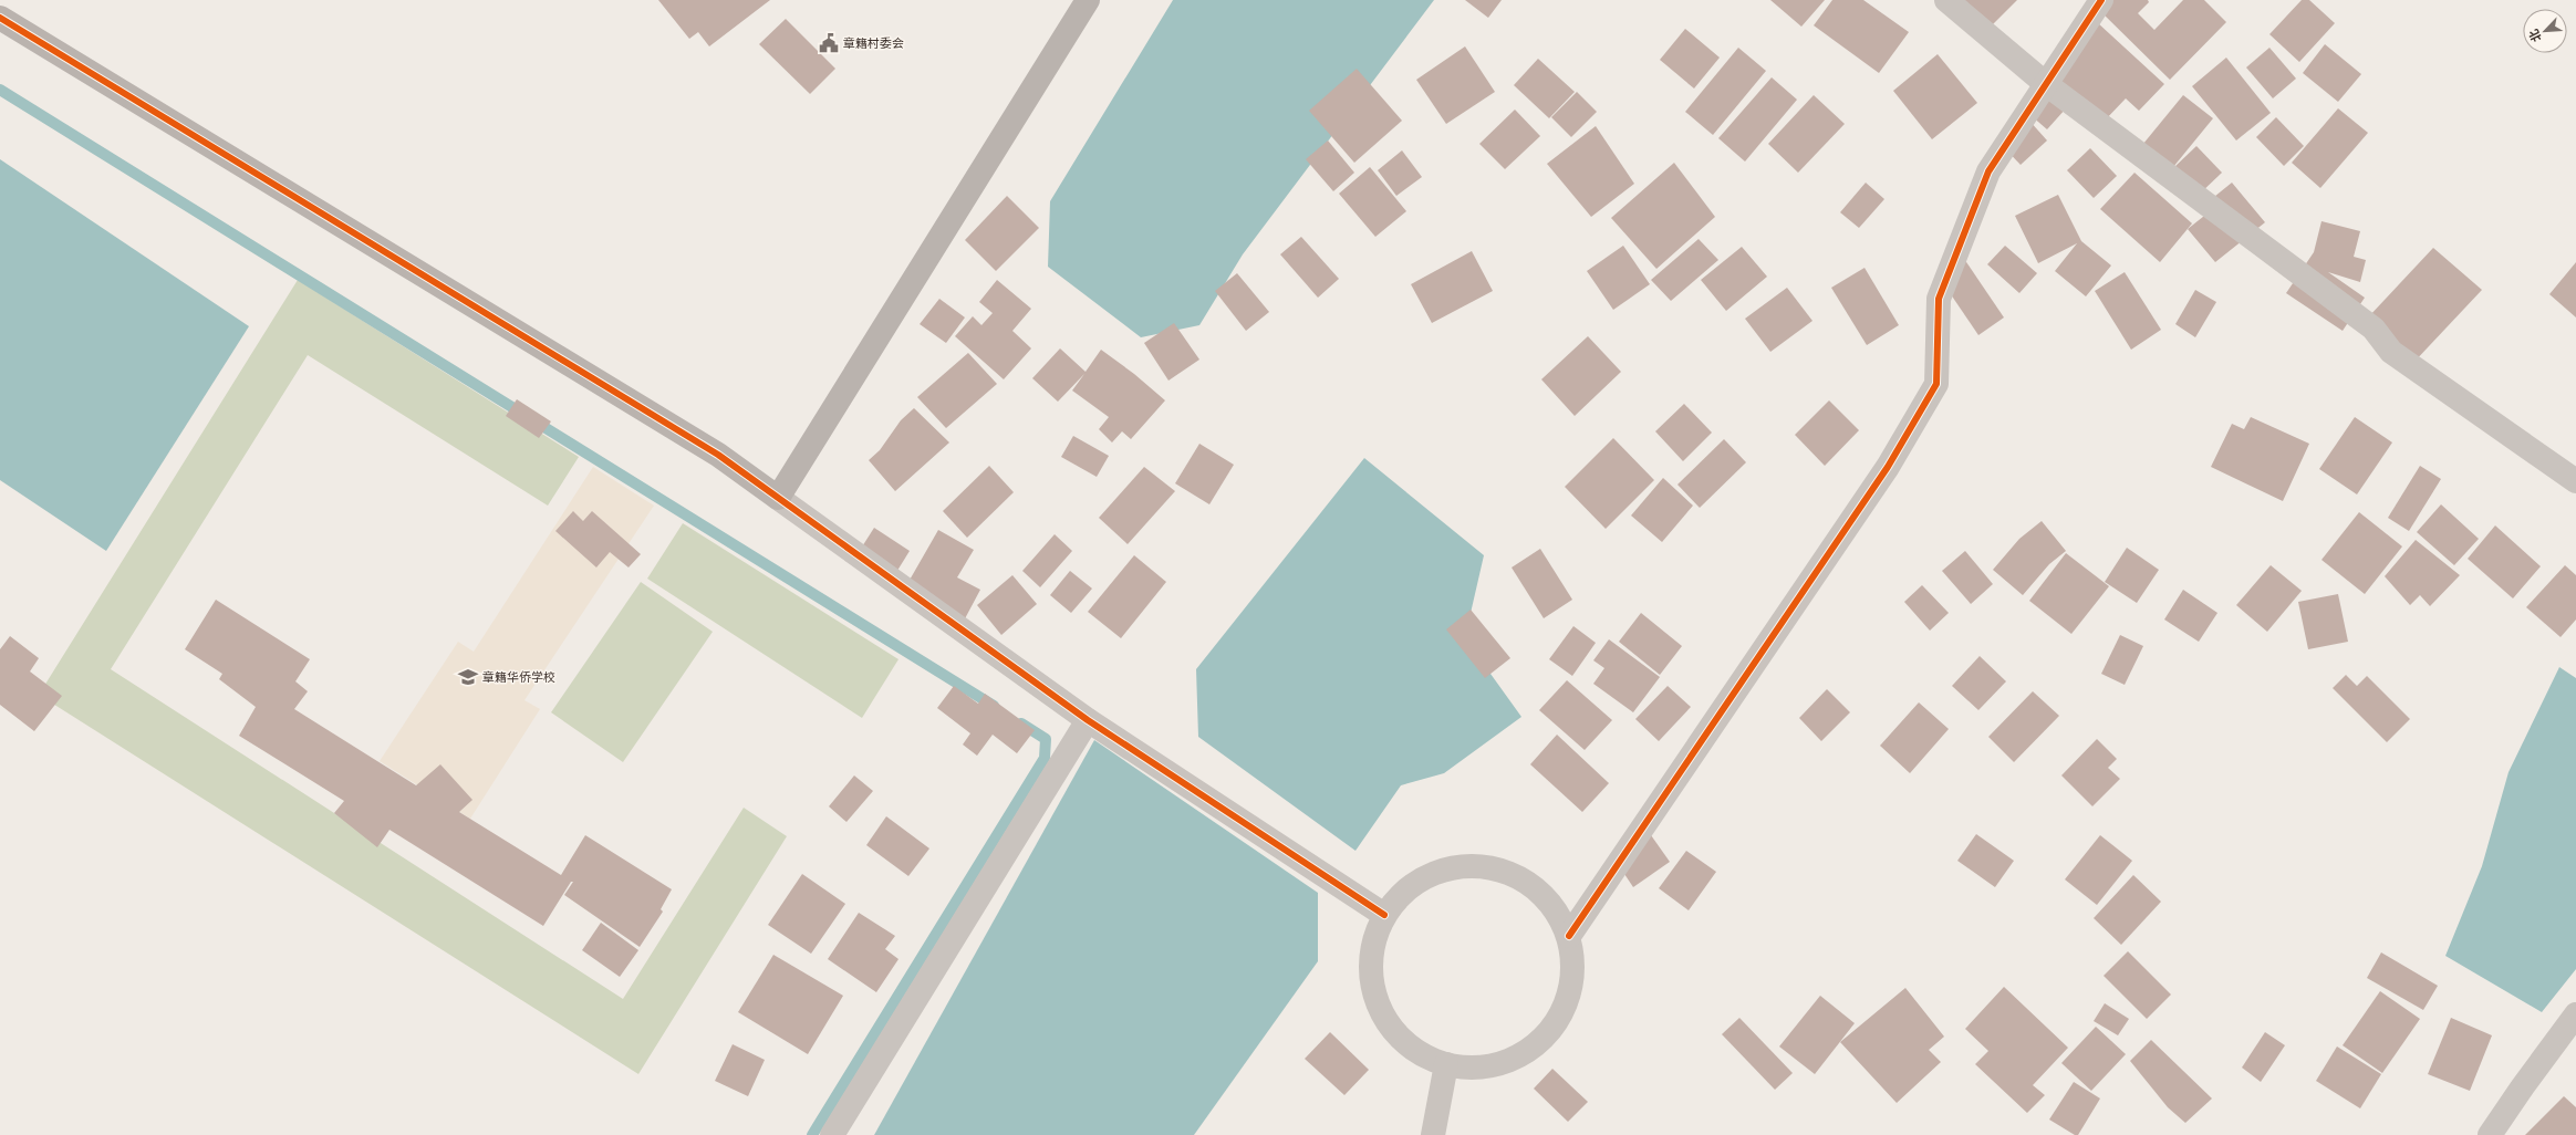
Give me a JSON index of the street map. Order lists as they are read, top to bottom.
{
  "places": {
    "public building": ["章籍村委会"],
    "school or university": ["章籍华侨学校"]
  },
  "north": "bottom left"
}
